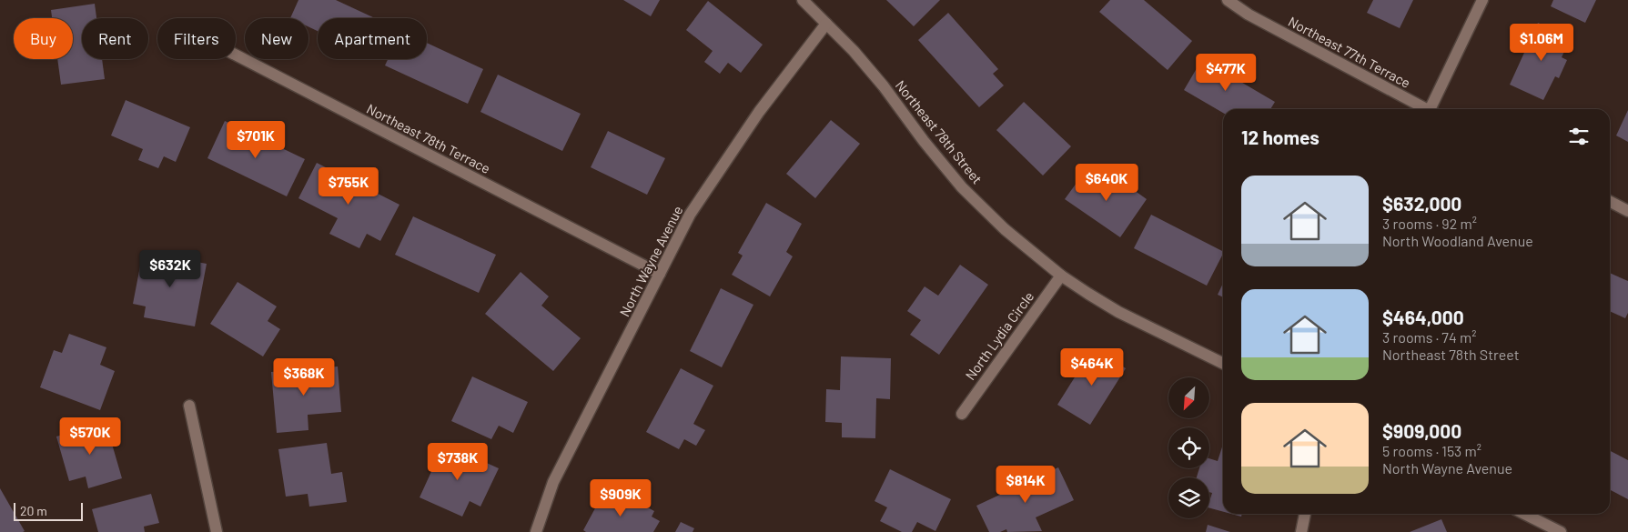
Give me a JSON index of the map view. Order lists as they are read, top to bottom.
{
  "streets": {
    "street": [
      "Northeast 77th Terrace",
      "Northeast 78th Street",
      "Northeast 78th Terrace",
      "North Wayne Avenue",
      "North Lydia Circle"
    ]
  },
  "crossings": [
    ["Northeast 78th Street", "North Wayne Avenue"],
    ["Northeast 78th Street", "North Lydia Circle"],
    ["Northeast 78th Terrace", "North Wayne Avenue"]
  ],
  "scale_bar": "20 m",
  "north": "bottom left",
  "page": {
    "chip": [
      "Buy",
      "Rent",
      "Filters",
      "New",
      "Apartment"
    ],
    "price": [
      "$1.06M",
      "$477K",
      "$701K",
      "$640K",
      "$755K",
      "$632K",
      "$464K",
      "$368K",
      "$570K",
      "$738K",
      "$814K",
      "$909K"
    ],
    "heading": "12 homes",
    "list": [
      {
        "name": "$632,000",
        "note": "3 rooms · 92 m² · North Woodland Avenue"
      },
      {
        "name": "$464,000",
        "note": "3 rooms · 74 m² · Northeast 78th Street"
      },
      {
        "name": "$909,000",
        "note": "5 rooms · 153 m² · North Wayne Avenue"
      }
    ],
    "scale": "20 m"
  }
}
